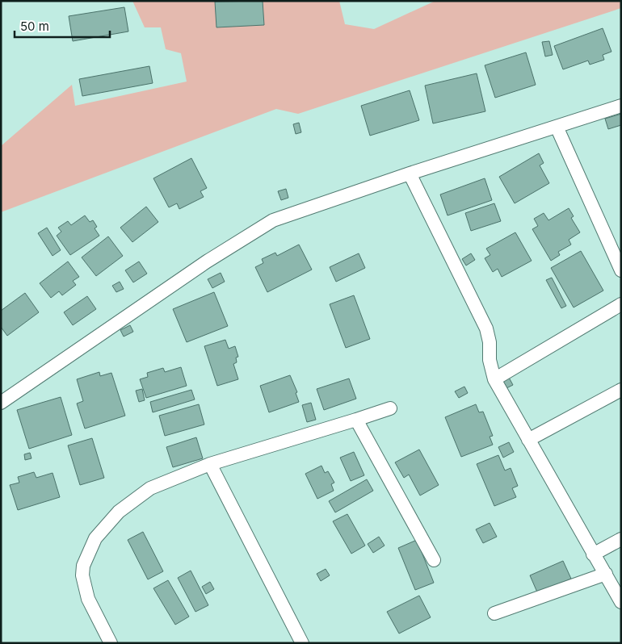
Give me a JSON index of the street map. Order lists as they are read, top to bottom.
{
  "scale_bar": "50 m"
}
